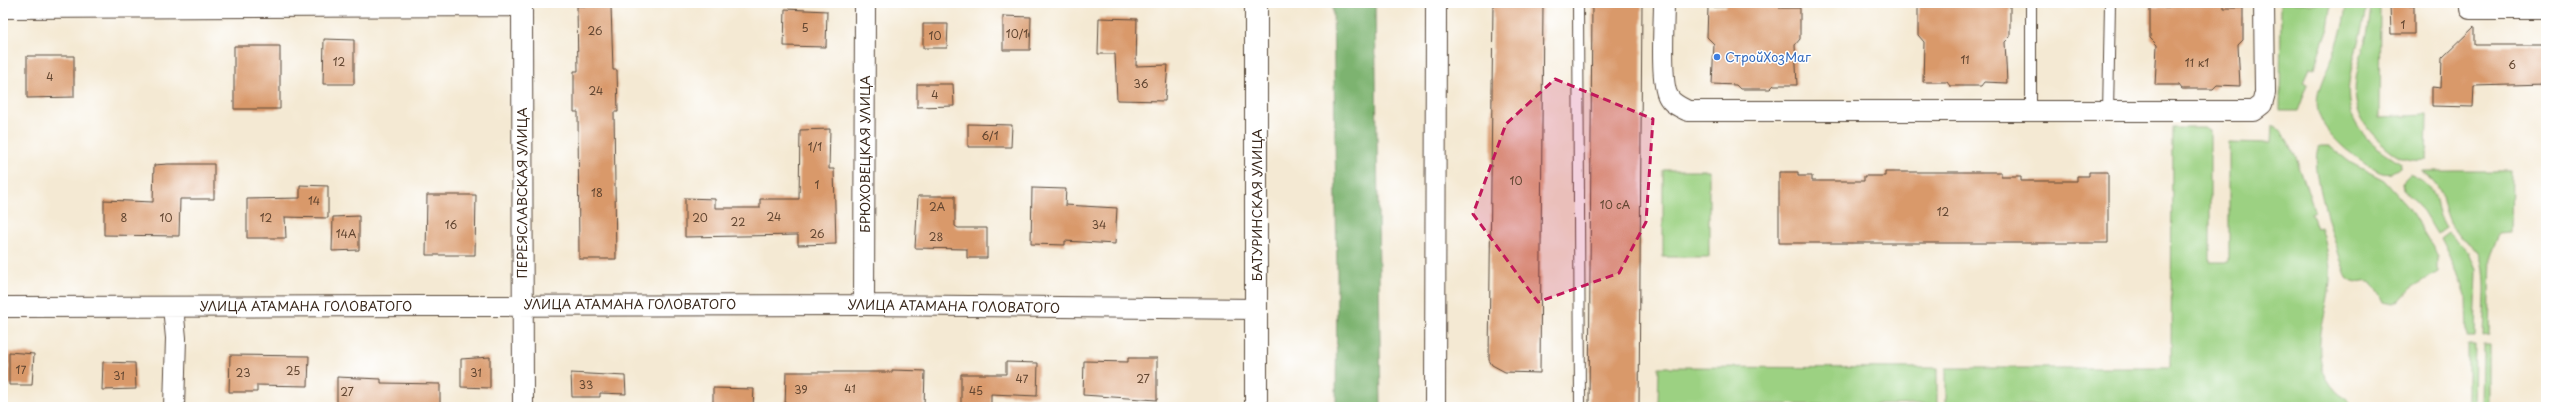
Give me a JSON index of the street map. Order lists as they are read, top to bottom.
{
  "streets": {
    "street": [
      "БРЮХОВЕЦКАЯ УЛИЦА",
      "ПЕРЕЯСЛАВСКАЯ УЛИЦА",
      "БАТУРИНСКАЯ УЛИЦА",
      "УЛИЦА АТАМАНА ГОЛОВАТОГО"
    ]
  },
  "crossings": [
    ["БРЮХОВЕЦКАЯ УЛИЦА", "УЛИЦА АТАМАНА ГОЛОВАТОГО"],
    ["ПЕРЕЯСЛАВСКАЯ УЛИЦА", "УЛИЦА АТАМАНА ГОЛОВАТОГО"],
    ["БАТУРИНСКАЯ УЛИЦА", "УЛИЦА АТАМАНА ГОЛОВАТОГО"]
  ],
  "places": ["СтройХозМаг"],
  "house_numbers": [
    "1",
    "5",
    "26",
    "10/1",
    "10",
    "11",
    "12",
    "11 к1",
    "6",
    "4",
    "36",
    "24",
    "4",
    "6/1",
    "1/1",
    "10",
    "1",
    "18",
    "14",
    "10 сА",
    "2А",
    "12",
    "24",
    "8",
    "10",
    "12",
    "20",
    "22",
    "16",
    "34",
    "14А",
    "26",
    "28",
    "17",
    "25",
    "23",
    "31",
    "31",
    "47",
    "27",
    "33",
    "41",
    "39",
    "45",
    "27"
  ]
}
